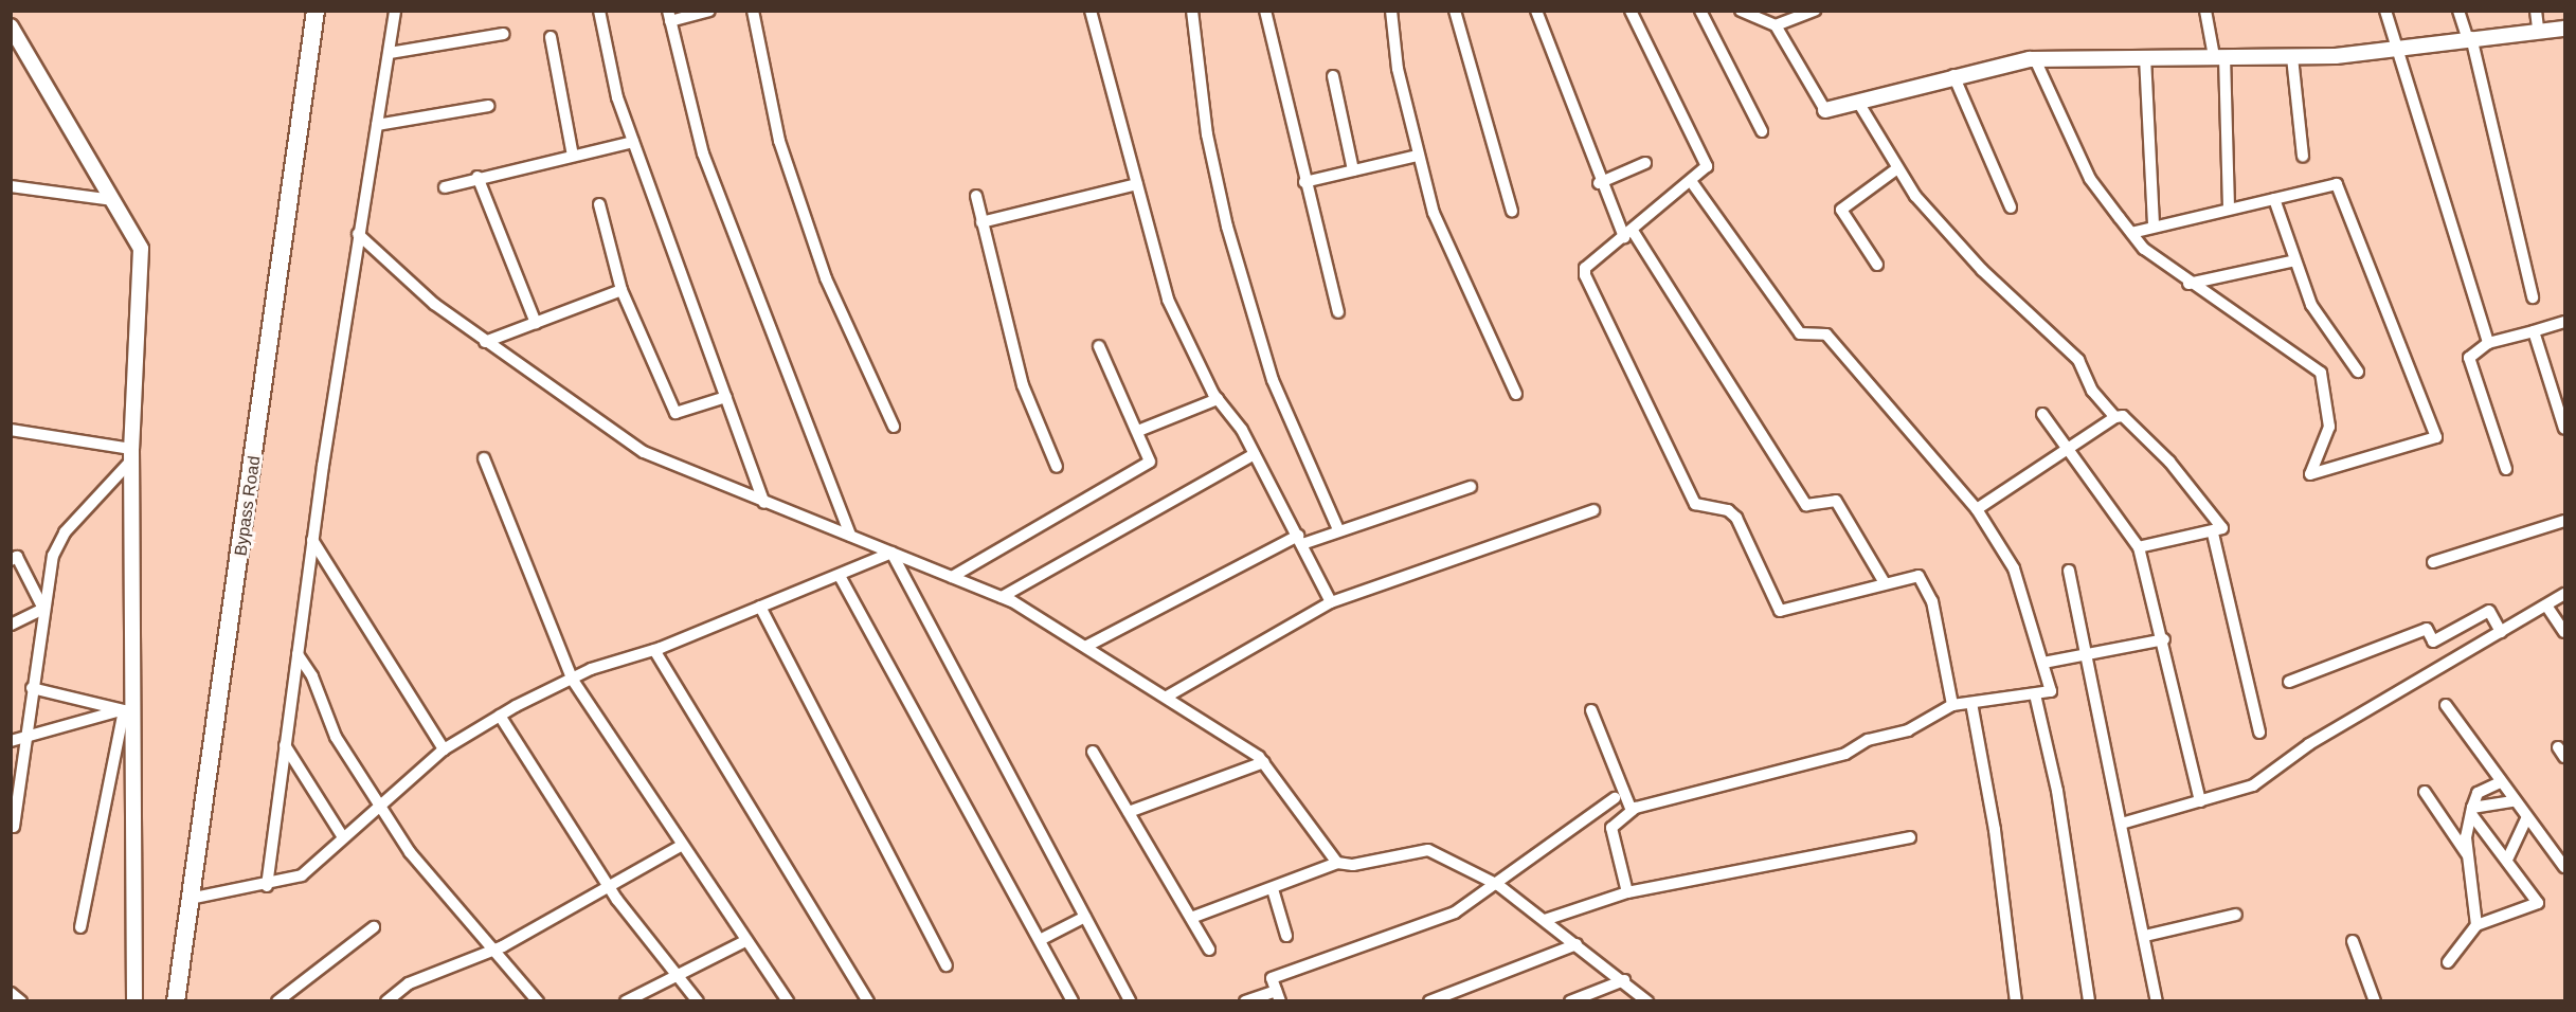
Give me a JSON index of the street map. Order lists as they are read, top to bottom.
{
  "streets": {
    "main road": ["Bypass Road"]
  }
}
